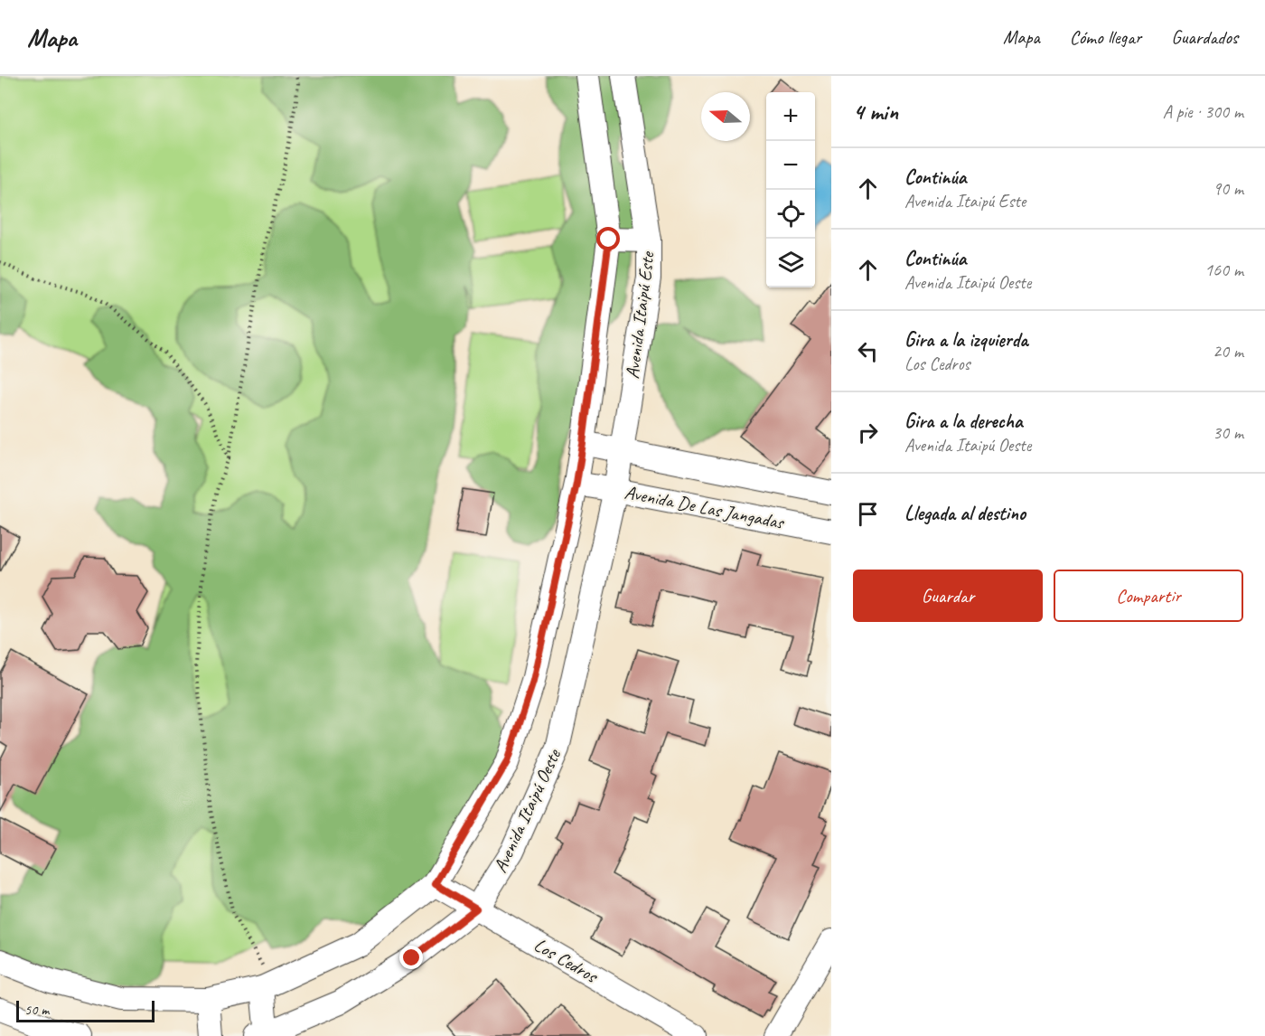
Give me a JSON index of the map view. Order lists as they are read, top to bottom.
{
  "streets": {
    "street": [
      "Avenida Itaipú Este",
      "Avenida De Las Jangadas",
      "Avenida Itaipú Oeste",
      "Los Cedros"
    ]
  },
  "crossings": [
    ["Avenida Itaipú Este", "Avenida De Las Jangadas"],
    ["Avenida Itaipú Este", "Avenida Itaipú Oeste"],
    ["Avenida De Las Jangadas", "Avenida Itaipú Oeste"],
    ["Avenida Itaipú Oeste", "Los Cedros"]
  ],
  "scale_bar": "50 m",
  "north": "left",
  "page": {
    "header": "Mapa",
    "nav": ["Mapa", "Cómo llegar", "Guardados"],
    "heading": ["4 min", "A pie · 300 m"],
    "map_buttons": ["+", "−"],
    "list": [
      ["Continúa", "Avenida Itaipú Este", "90 m"],
      ["Continúa", "Avenida Itaipú Oeste", "160 m"],
      ["Gira a la izquierda", "Los Cedros", "20 m"],
      ["Gira a la derecha", "Avenida Itaipú Oeste", "30 m"],
      "Llegada al destino"
    ],
    "buttons": ["Guardar", "Compartir"],
    "scale": "50 m"
  }
}
